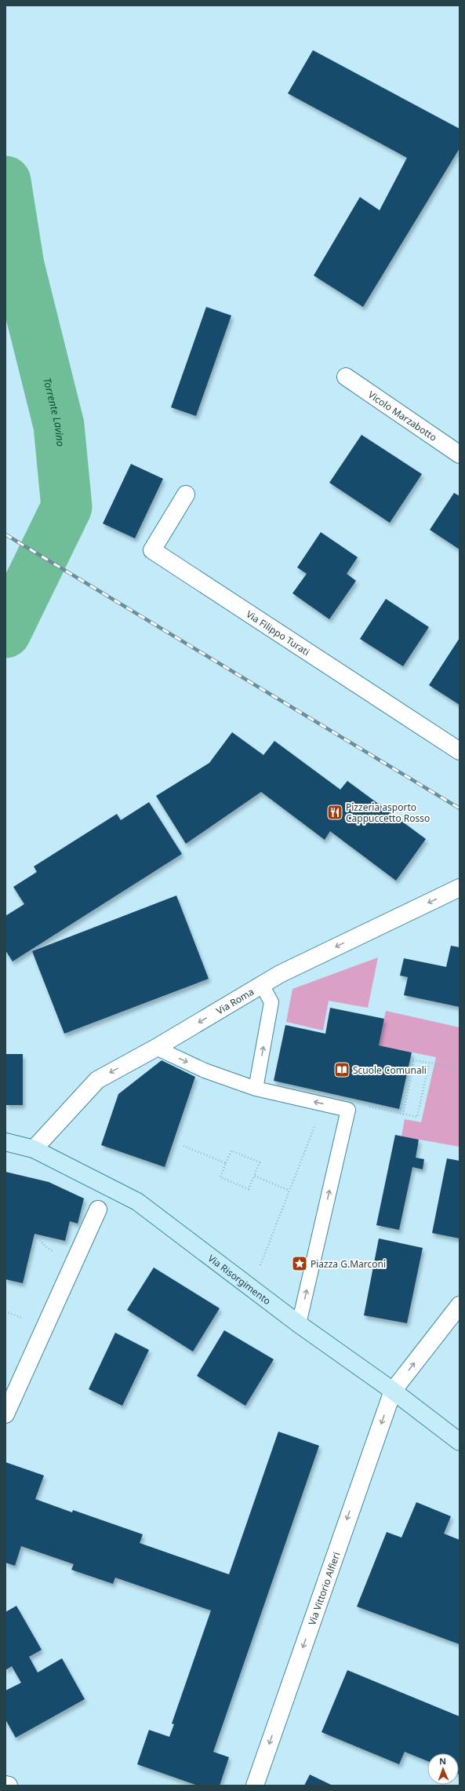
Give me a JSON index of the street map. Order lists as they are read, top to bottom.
{
  "streets": {
    "main road": ["Via Risorgimento"],
    "street": [
      "Vicolo Marzabotto",
      "Via Filippo Turati",
      "Via Roma",
      "Via Vittorio Alfieri"
    ]
  },
  "crossings": [
    ["Via Roma", "Via Risorgimento"],
    ["Via Risorgimento", "Via Vittorio Alfieri"]
  ],
  "one_way": ["Via Roma"],
  "water": ["Torrente Lavino"],
  "places": {
    "restaurant": ["Pizzeria asporto Cappuccetto Rosso"],
    "library": ["Scuole Comunali"],
    "place": ["Piazza G.Marconi"]
  },
  "north": "top"
}
